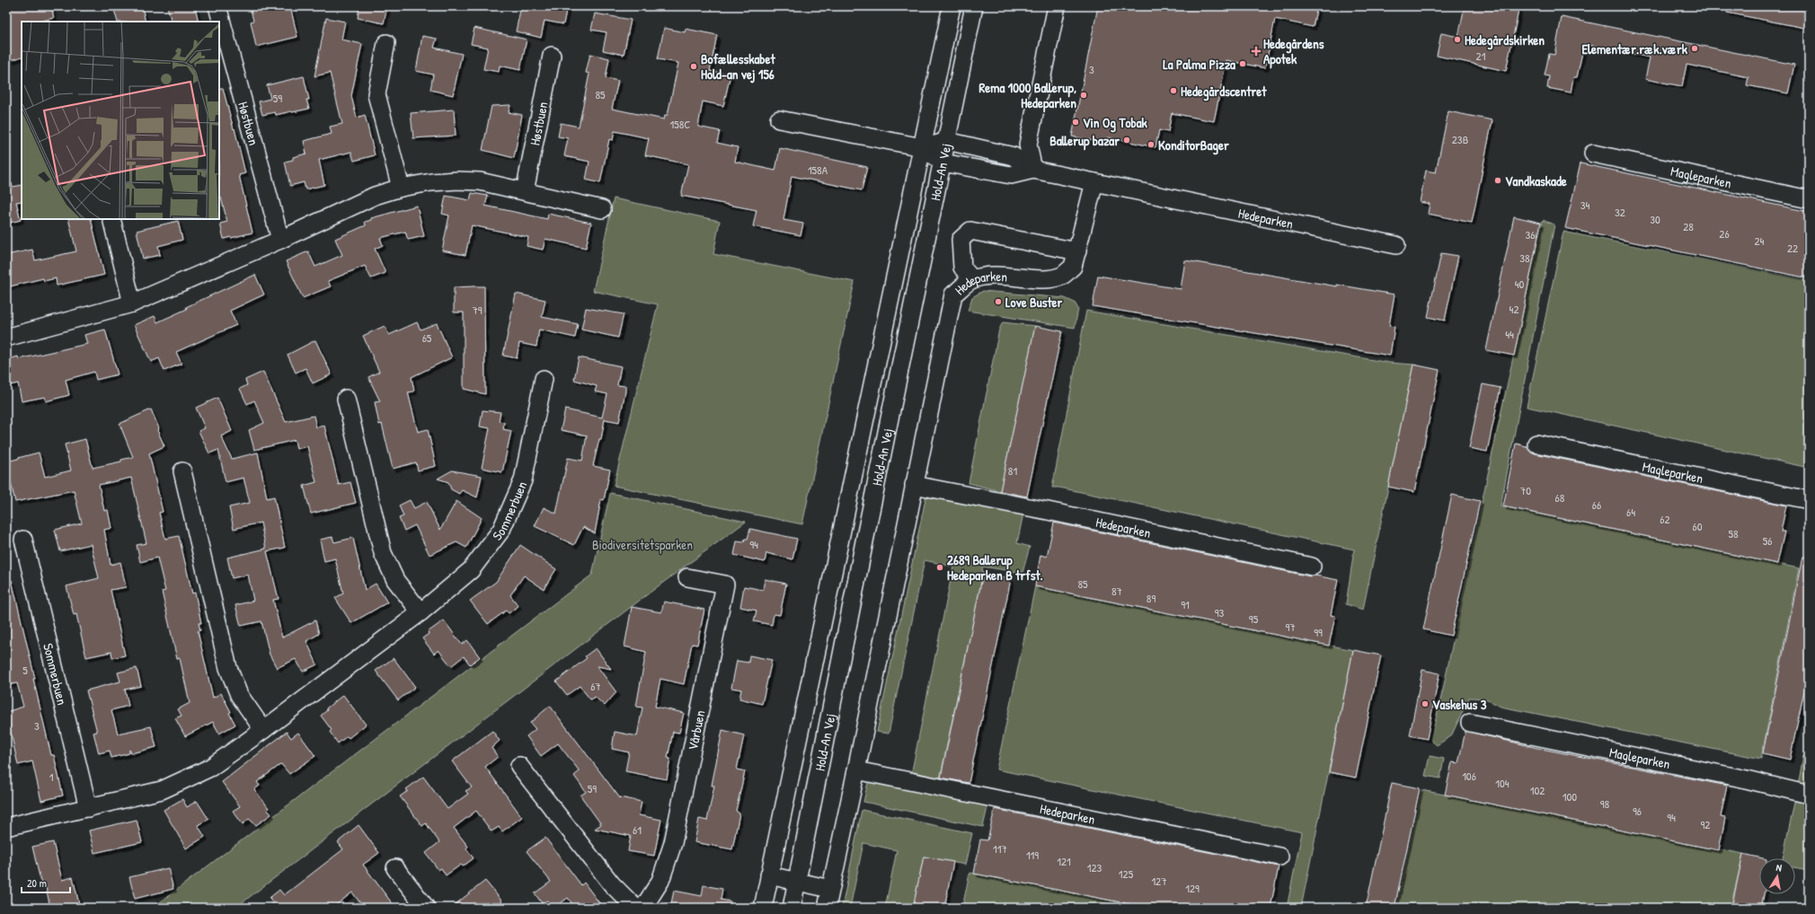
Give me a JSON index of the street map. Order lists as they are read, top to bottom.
{
  "streets": {
    "street": [
      "Høstbuen",
      "Hold-An Vej",
      "Magleparken",
      "Hedeparken",
      "Sommerbuen",
      "Vårbuen"
    ]
  },
  "crossings": [
    ["Hold-An Vej", "Hedeparken"]
  ],
  "parks": ["Biodiversitetsparken"],
  "places": {
    "other": [
      "Hedegårdskirken",
      "Elementær.ræk.værk",
      "La Palma Pizza",
      "Bofællesskabet Hold-an vej 156",
      "Hedegårdscentret",
      "Rema 1000 Ballerup, Hedeparken",
      "Vin Og Tobak",
      "Ballerup bazar",
      "KonditorBager",
      "Vandkaskade",
      "Love Buster",
      "2689 Ballerup Hedeparken B trfst.",
      "Vaskehus 3"
    ],
    "health": ["Hedegårdens Apotek"]
  },
  "house_numbers": [
    "21",
    "3",
    "85",
    "59",
    "158C",
    "23B",
    "158A",
    "34",
    "32",
    "30",
    "28",
    "26",
    "36",
    "24",
    "22",
    "38",
    "40",
    "42",
    "79",
    "44",
    "65",
    "81",
    "70",
    "68",
    "66",
    "64",
    "62",
    "60",
    "58",
    "56",
    "94",
    "85",
    "87",
    "89",
    "91",
    "93",
    "95",
    "97",
    "99",
    "5",
    "67",
    "3",
    "106",
    "1",
    "104",
    "59",
    "102",
    "100",
    "98",
    "96",
    "94",
    "92",
    "61",
    "117",
    "119",
    "121",
    "123",
    "125",
    "127",
    "129"
  ],
  "scale_bar": "20 m",
  "north": "top"
}
